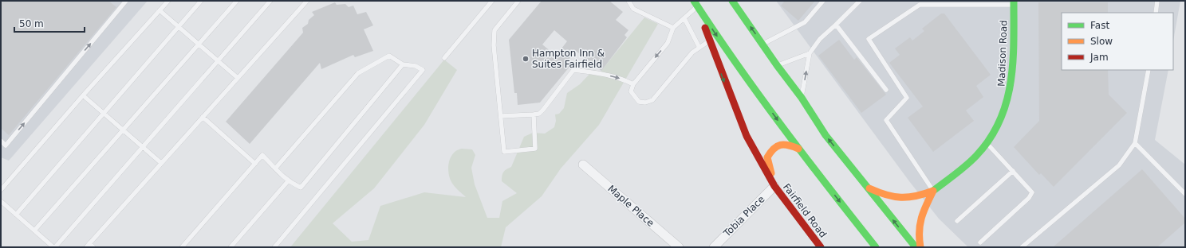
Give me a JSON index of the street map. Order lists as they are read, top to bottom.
{
  "streets": {
    "main road": ["Madison Road", "Fairfield Road"],
    "street": ["Maple Place", "Tobia Place"]
  },
  "crossings": [
    ["Fairfield Road", "Tobia Place"]
  ],
  "places": ["Hampton Inn & Suites Fairfield"],
  "legend": ["Fast", "Slow", "Jam"],
  "scale_bar": "50 m"
}
